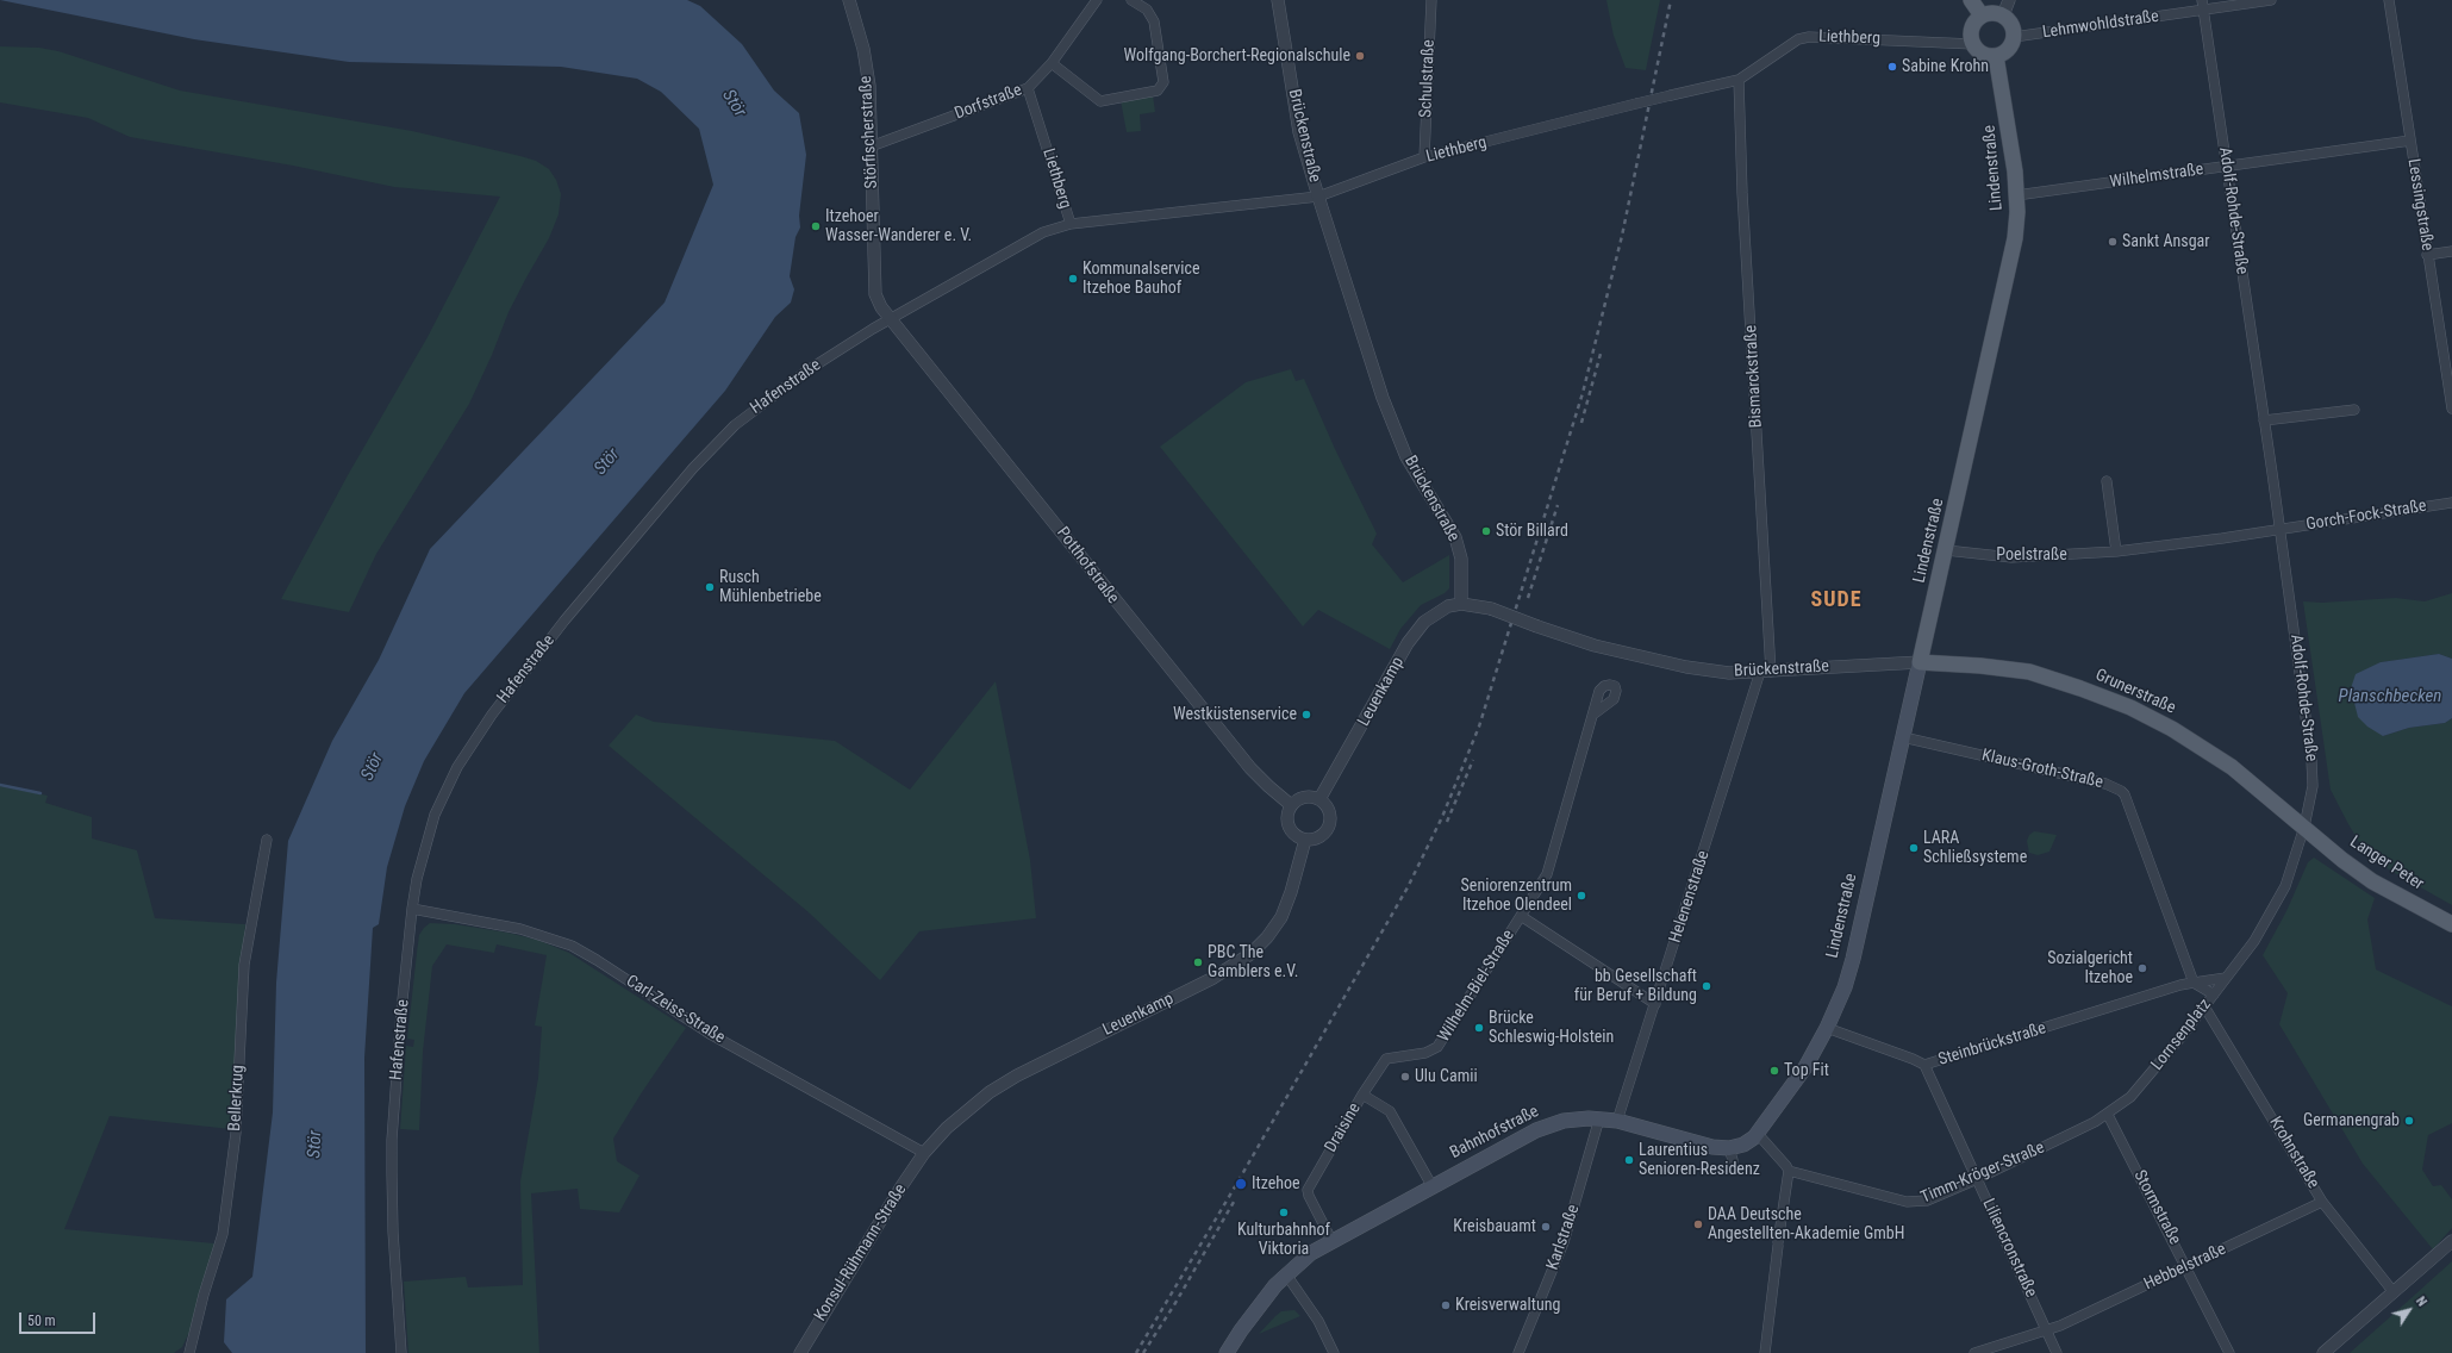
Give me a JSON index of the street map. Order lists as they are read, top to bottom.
{
  "streets": {
    "main road": [
      "Lindenstraße",
      "Grunerstraße",
      "Langer Peter",
      "Bahnhofstraße"
    ],
    "street": [
      "Lehmwohldstraße",
      "Liethberg",
      "Schulstraße",
      "Dorfstraße",
      "Störfischerstraße",
      "Brückenstraße",
      "Wilhelmstraße",
      "Lessingstraße",
      "Adolf-Rohde-Straße",
      "Bismarckstraße",
      "Hafenstraße",
      "Gorch-Fock-Straße",
      "Poelstraße",
      "Potthofstraße",
      "Leuenkamp",
      "Klaus-Groth-Straße",
      "Helenenstraße",
      "Wilhelm-Biel-Straße",
      "Carl-Zeiss-Straße",
      "Lornsenplatz",
      "Steinbrückstraße",
      "Bellerkrug",
      "Draisine",
      "Krohnstraße",
      "Timm-Kröger-Straße",
      "Stormstraße",
      "Karlstraße",
      "Liliencronstraße",
      "Konsul-Rühmann-Straße",
      "Hebbelstraße"
    ]
  },
  "crossings": [
    ["Lehmwohldstraße", "Liethberg"],
    ["Lehmwohldstraße", "Lindenstraße"],
    ["Lehmwohldstraße", "Adolf-Rohde-Straße"],
    ["Liethberg", "Schulstraße"],
    ["Liethberg", "Dorfstraße"],
    ["Liethberg", "Brückenstraße"],
    ["Liethberg", "Lindenstraße"],
    ["Liethberg", "Bismarckstraße"],
    ["Liethberg", "Hafenstraße"],
    ["Dorfstraße", "Störfischerstraße"],
    ["Störfischerstraße", "Hafenstraße"],
    ["Störfischerstraße", "Potthofstraße"],
    ["Brückenstraße", "Lindenstraße"],
    ["Brückenstraße", "Bismarckstraße"],
    ["Brückenstraße", "Leuenkamp"],
    ["Brückenstraße", "Grunerstraße"],
    ["Brückenstraße", "Helenenstraße"],
    ["Lindenstraße", "Wilhelmstraße"],
    ["Lindenstraße", "Poelstraße"],
    ["Lindenstraße", "Grunerstraße"],
    ["Lindenstraße", "Klaus-Groth-Straße"],
    ["Lindenstraße", "Steinbrückstraße"],
    ["Lindenstraße", "Bahnhofstraße"],
    ["Wilhelmstraße", "Lessingstraße"],
    ["Wilhelmstraße", "Adolf-Rohde-Straße"],
    ["Adolf-Rohde-Straße", "Gorch-Fock-Straße"],
    ["Adolf-Rohde-Straße", "Poelstraße"],
    ["Adolf-Rohde-Straße", "Grunerstraße"],
    ["Adolf-Rohde-Straße", "Langer Peter"],
    ["Adolf-Rohde-Straße", "Lornsenplatz"],
    ["Bismarckstraße", "Helenenstraße"],
    ["Hafenstraße", "Potthofstraße"],
    ["Hafenstraße", "Carl-Zeiss-Straße"],
    ["Gorch-Fock-Straße", "Poelstraße"],
    ["Potthofstraße", "Leuenkamp"],
    ["Leuenkamp", "Carl-Zeiss-Straße"],
    ["Leuenkamp", "Konsul-Rühmann-Straße"],
    ["Grunerstraße", "Langer Peter"],
    ["Klaus-Groth-Straße", "Lornsenplatz"],
    ["Helenenstraße", "Wilhelm-Biel-Straße"],
    ["Helenenstraße", "Bahnhofstraße"],
    ["Wilhelm-Biel-Straße", "Draisine"],
    ["Carl-Zeiss-Straße", "Konsul-Rühmann-Straße"],
    ["Lornsenplatz", "Steinbrückstraße"],
    ["Lornsenplatz", "Krohnstraße"],
    ["Lornsenplatz", "Timm-Kröger-Straße"],
    ["Steinbrückstraße", "Liliencronstraße"],
    ["Draisine", "Bahnhofstraße"],
    ["Bahnhofstraße", "Karlstraße"],
    ["Krohnstraße", "Hebbelstraße"],
    ["Timm-Kröger-Straße", "Stormstraße"],
    ["Timm-Kröger-Straße", "Liliencronstraße"],
    ["Stormstraße", "Hebbelstraße"],
    ["Liliencronstraße", "Hebbelstraße"]
  ],
  "districts": ["SUDE"],
  "water": ["Stör", "Planschbecken"],
  "places": [
    "Wolfgang-Borchert-Regionalschule",
    "Sabine Krohn",
    "Itzehoer Wasser-Wanderer e. V.",
    "Sankt Ansgar",
    "Kommunalservice Itzehoe Bauhof",
    "Stör Billard",
    "Rusch Mühlenbetriebe",
    "Westküstenservice",
    "LARA Schließsysteme",
    "Seniorenzentrum Itzehoe Olendeel",
    "PBC The Gamblers e.V.",
    "Sozialgericht Itzehoe",
    "bb Gesellschaft für Beruf + Bildung",
    "Brücke Schleswig-Holstein",
    "Top Fit",
    "Ulu Camii",
    "Germanengrab",
    "Laurentius Senioren-Residenz",
    "Itzehoe",
    "Kulturbahnhof Viktoria",
    "DAA Deutsche Angestellten-Akademie GmbH",
    "Kreisbauamt",
    "Kreisverwaltung"
  ],
  "scale_bar": "50 m",
  "north": "top right"
}
